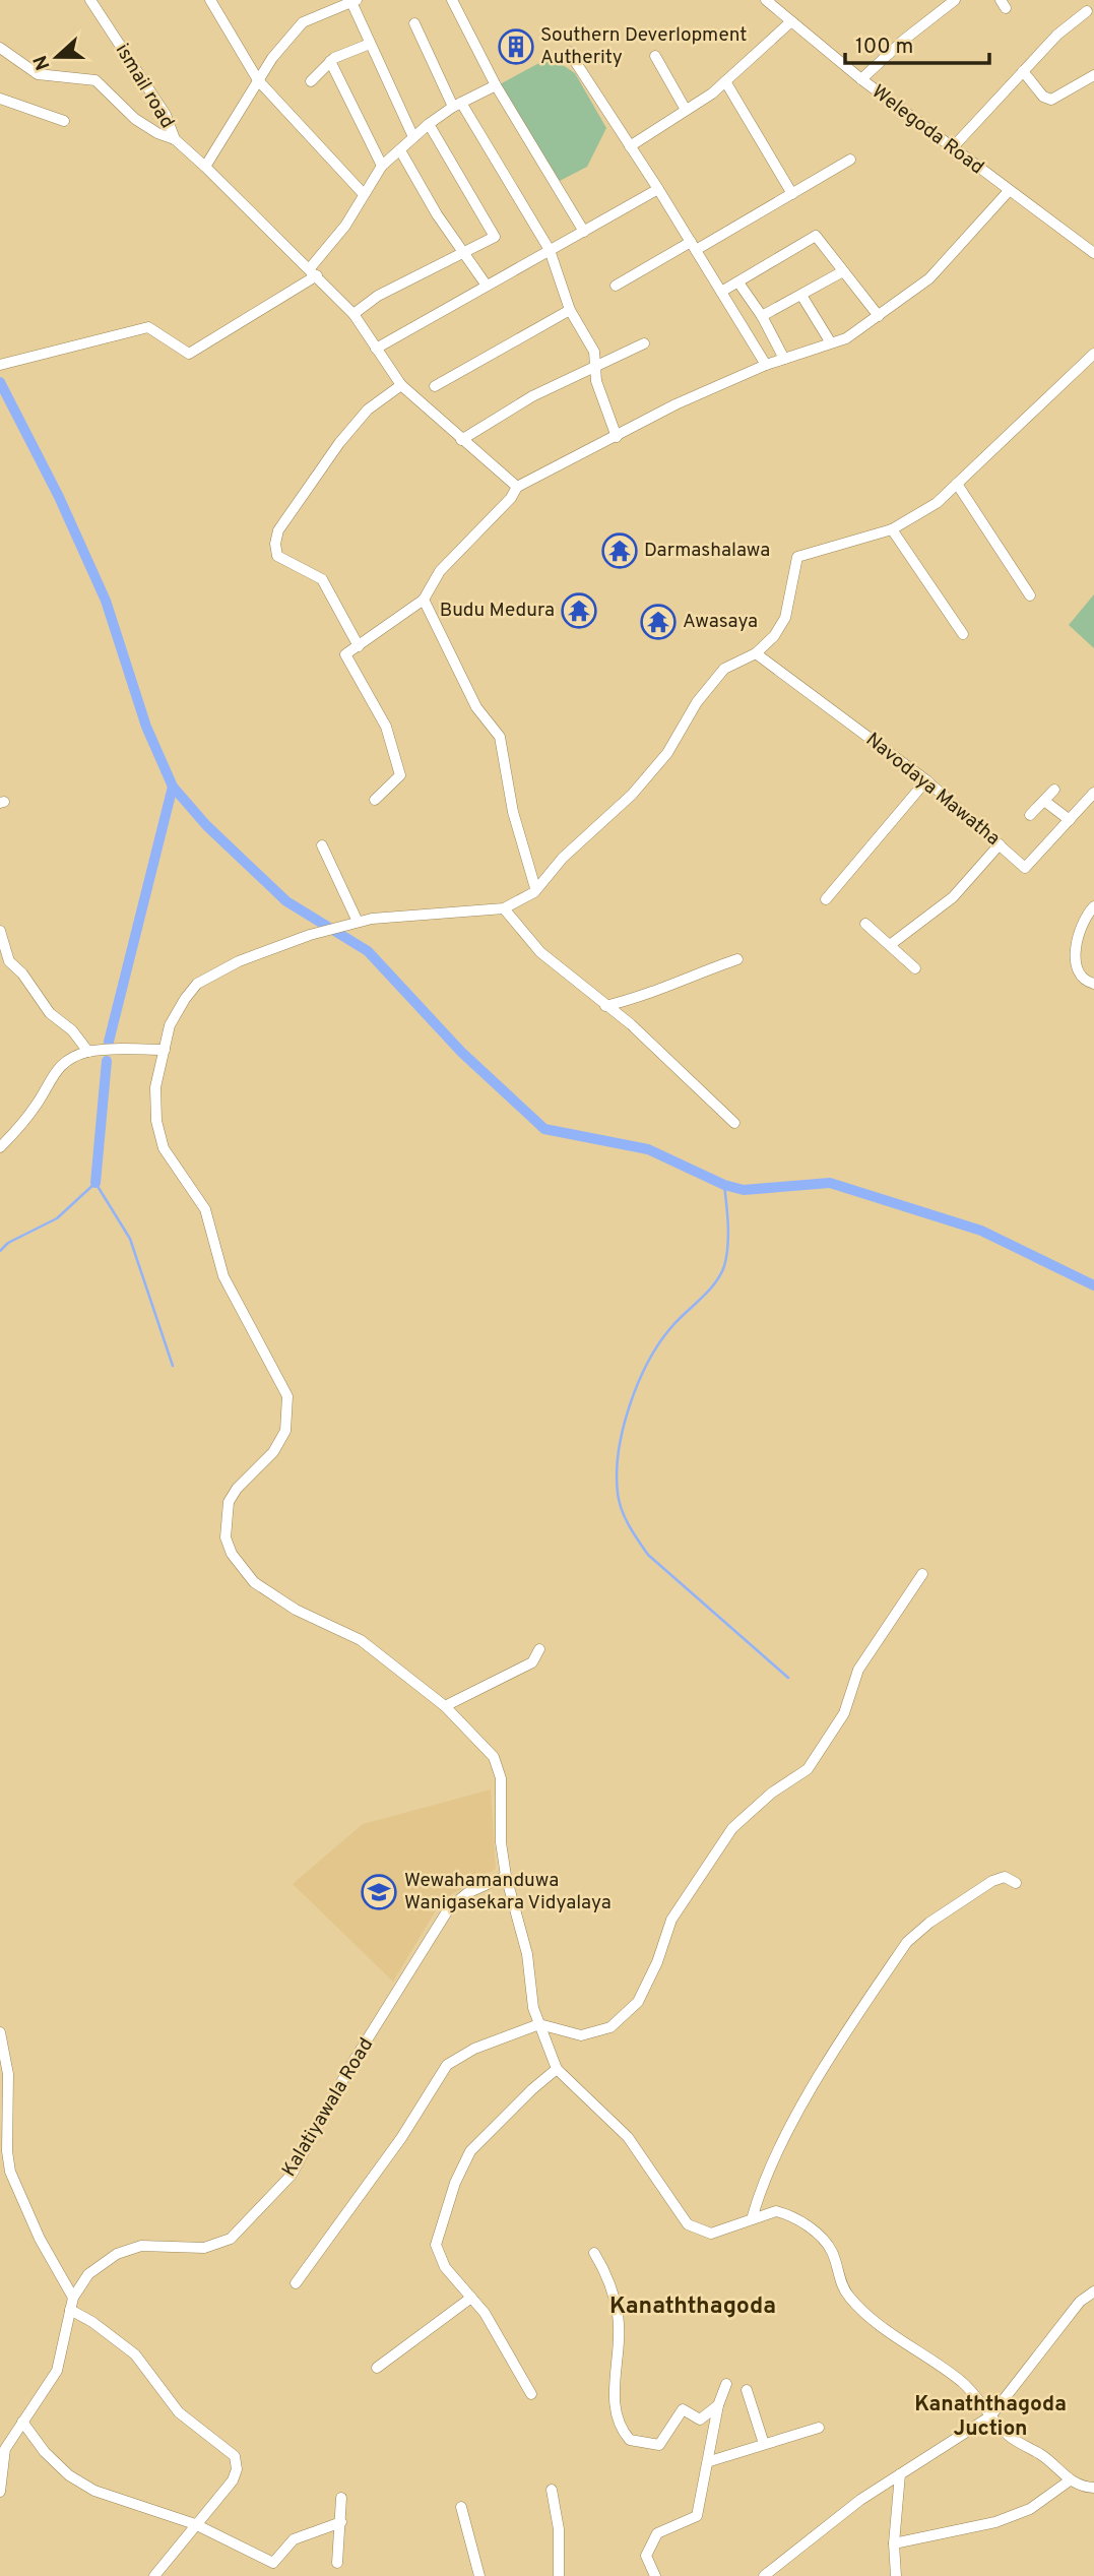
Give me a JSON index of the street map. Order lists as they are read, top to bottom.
{
  "streets": {
    "street": [
      "ismail road",
      "Welegoda Road",
      "Navodaya Mawatha",
      "Kalatiyawala Road"
    ]
  },
  "districts": ["Kanaththagoda", "Kanaththagoda Juction"],
  "places": {
    "building": ["Southern Deverlopment Autherity"],
    "temple": ["Darmashalawa", "Budu Medura", "Awasaya"],
    "school or university": ["Wewahamanduwa Wanigasekara Vidyalaya"]
  },
  "scale_bar": "100 m",
  "north": "left"
}
